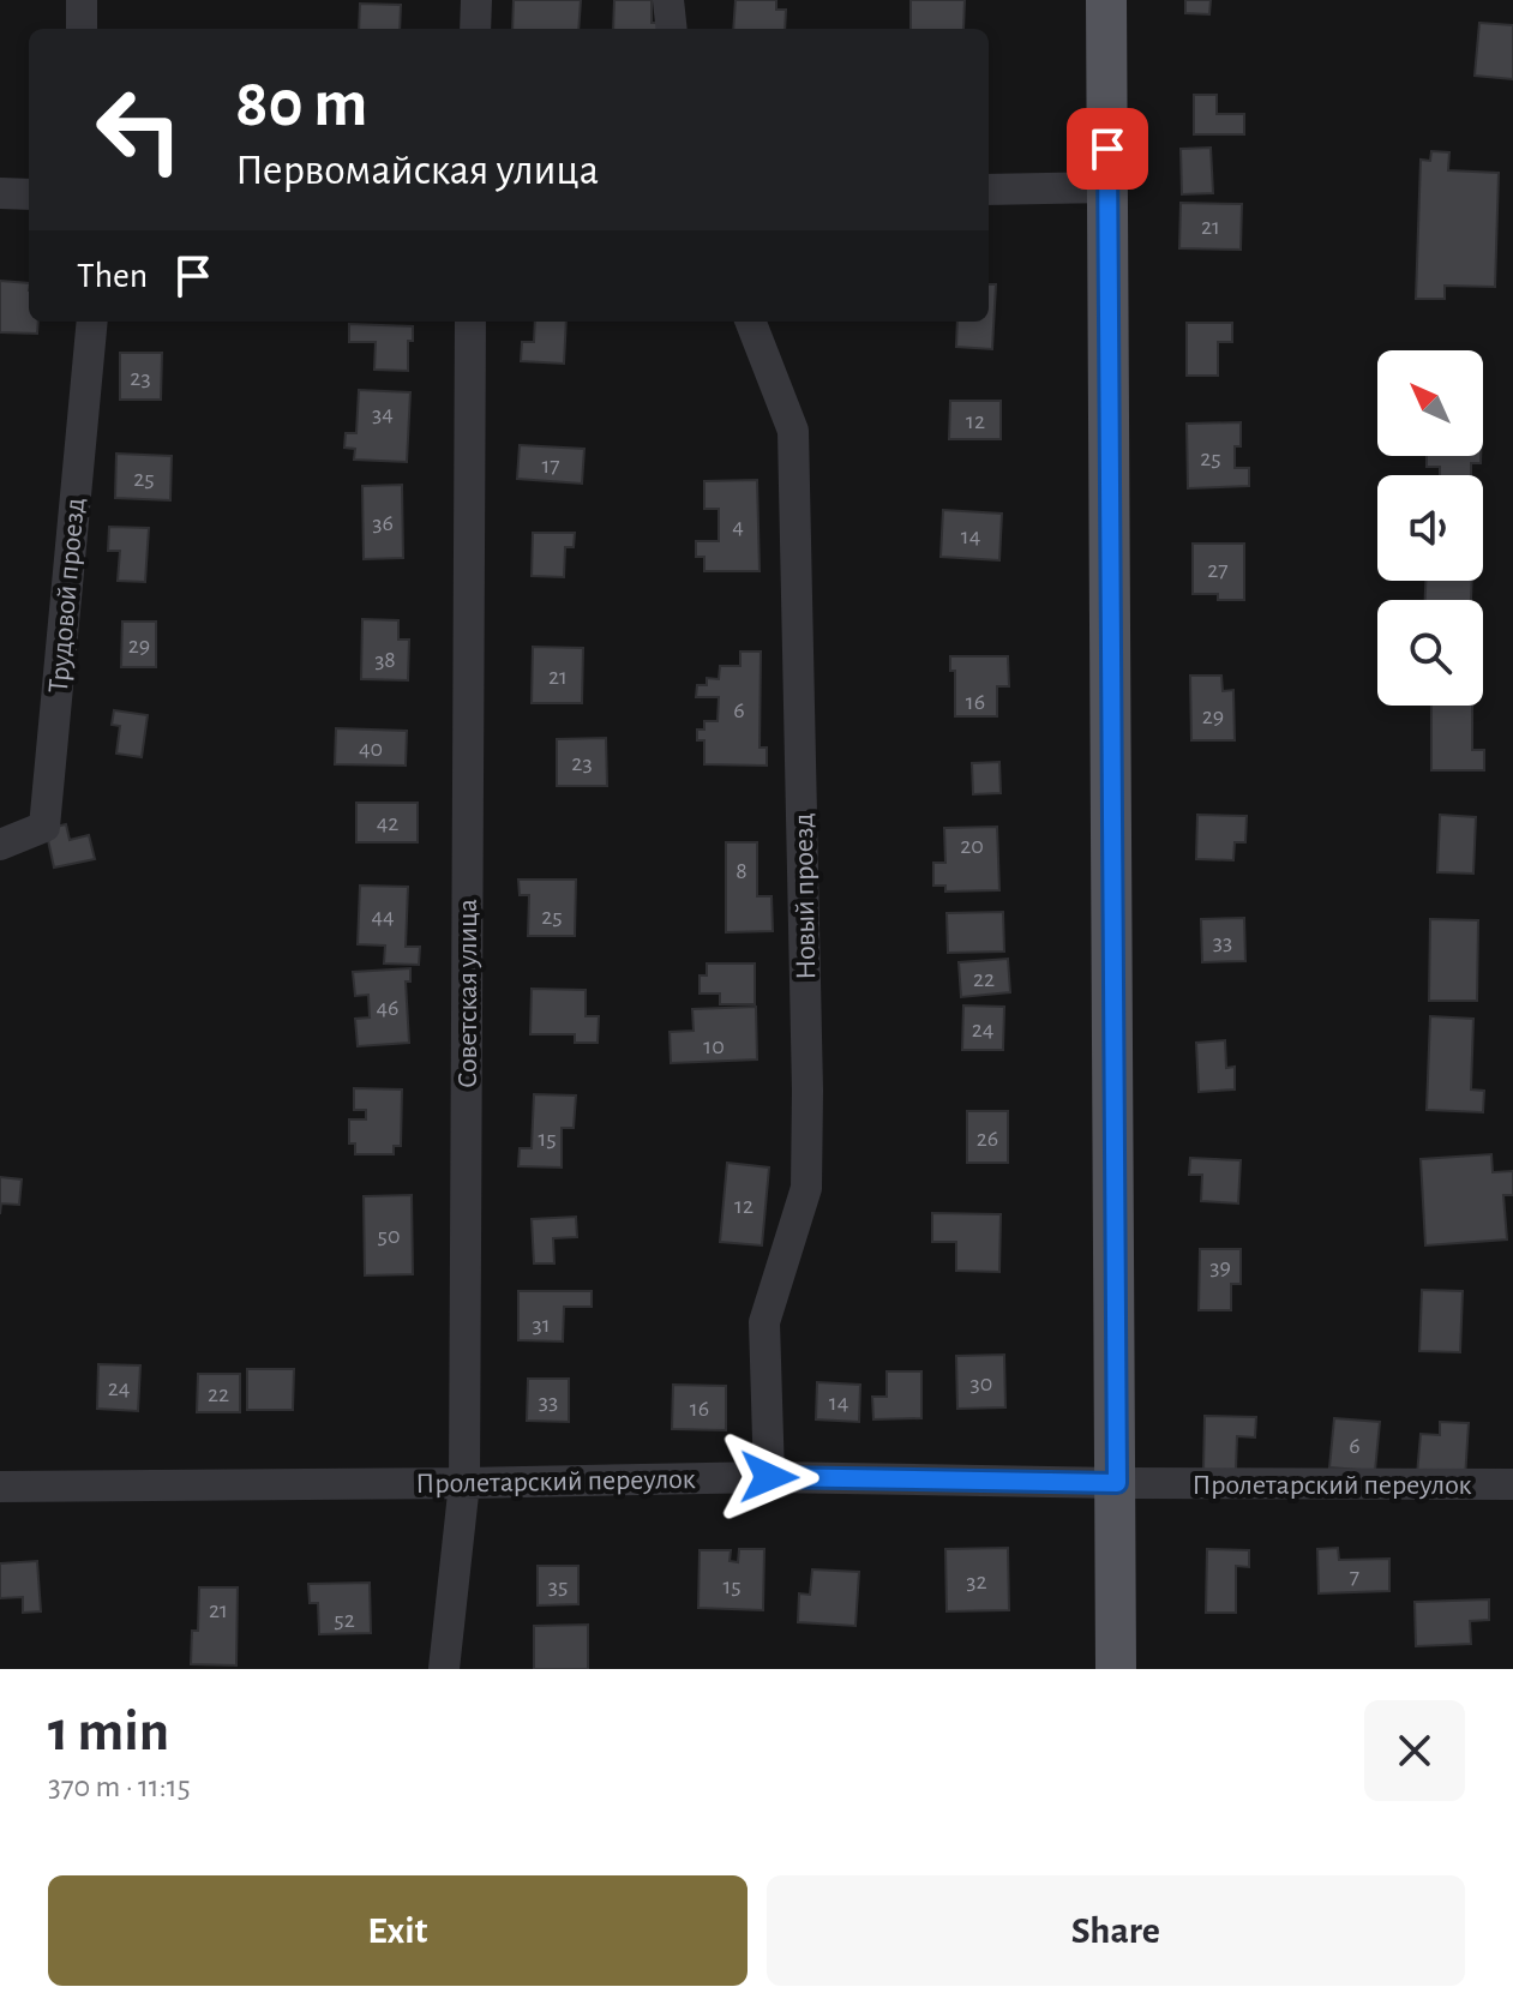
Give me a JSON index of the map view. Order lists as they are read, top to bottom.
{
  "streets": {
    "street": [
      "Трудовой проезд",
      "Новый проезд",
      "Советская улица",
      "Пролетарский переулок"
    ]
  },
  "crossings": [
    ["Новый проезд", "Пролетарский переулок"],
    ["Советская улица", "Пролетарский переулок"]
  ],
  "house_numbers": [
    "21",
    "23",
    "34",
    "12",
    "25",
    "17",
    "25",
    "36",
    "4",
    "14",
    "27",
    "29",
    "38",
    "21",
    "16",
    "6",
    "29",
    "40",
    "23",
    "42",
    "20",
    "8",
    "44",
    "25",
    "33",
    "22",
    "46",
    "24",
    "10",
    "15",
    "26",
    "12",
    "50",
    "39",
    "31",
    "30",
    "24",
    "22",
    "33",
    "14",
    "16",
    "6",
    "7",
    "32",
    "35",
    "15",
    "21",
    "52"
  ],
  "north": "top left",
  "page": {
    "turn": ["80 m", "Первомайская улица"],
    "then": "Then",
    "heading": ["1 min", "370 m · 11:15"],
    "buttons": ["Exit", "Share"]
  }
}
